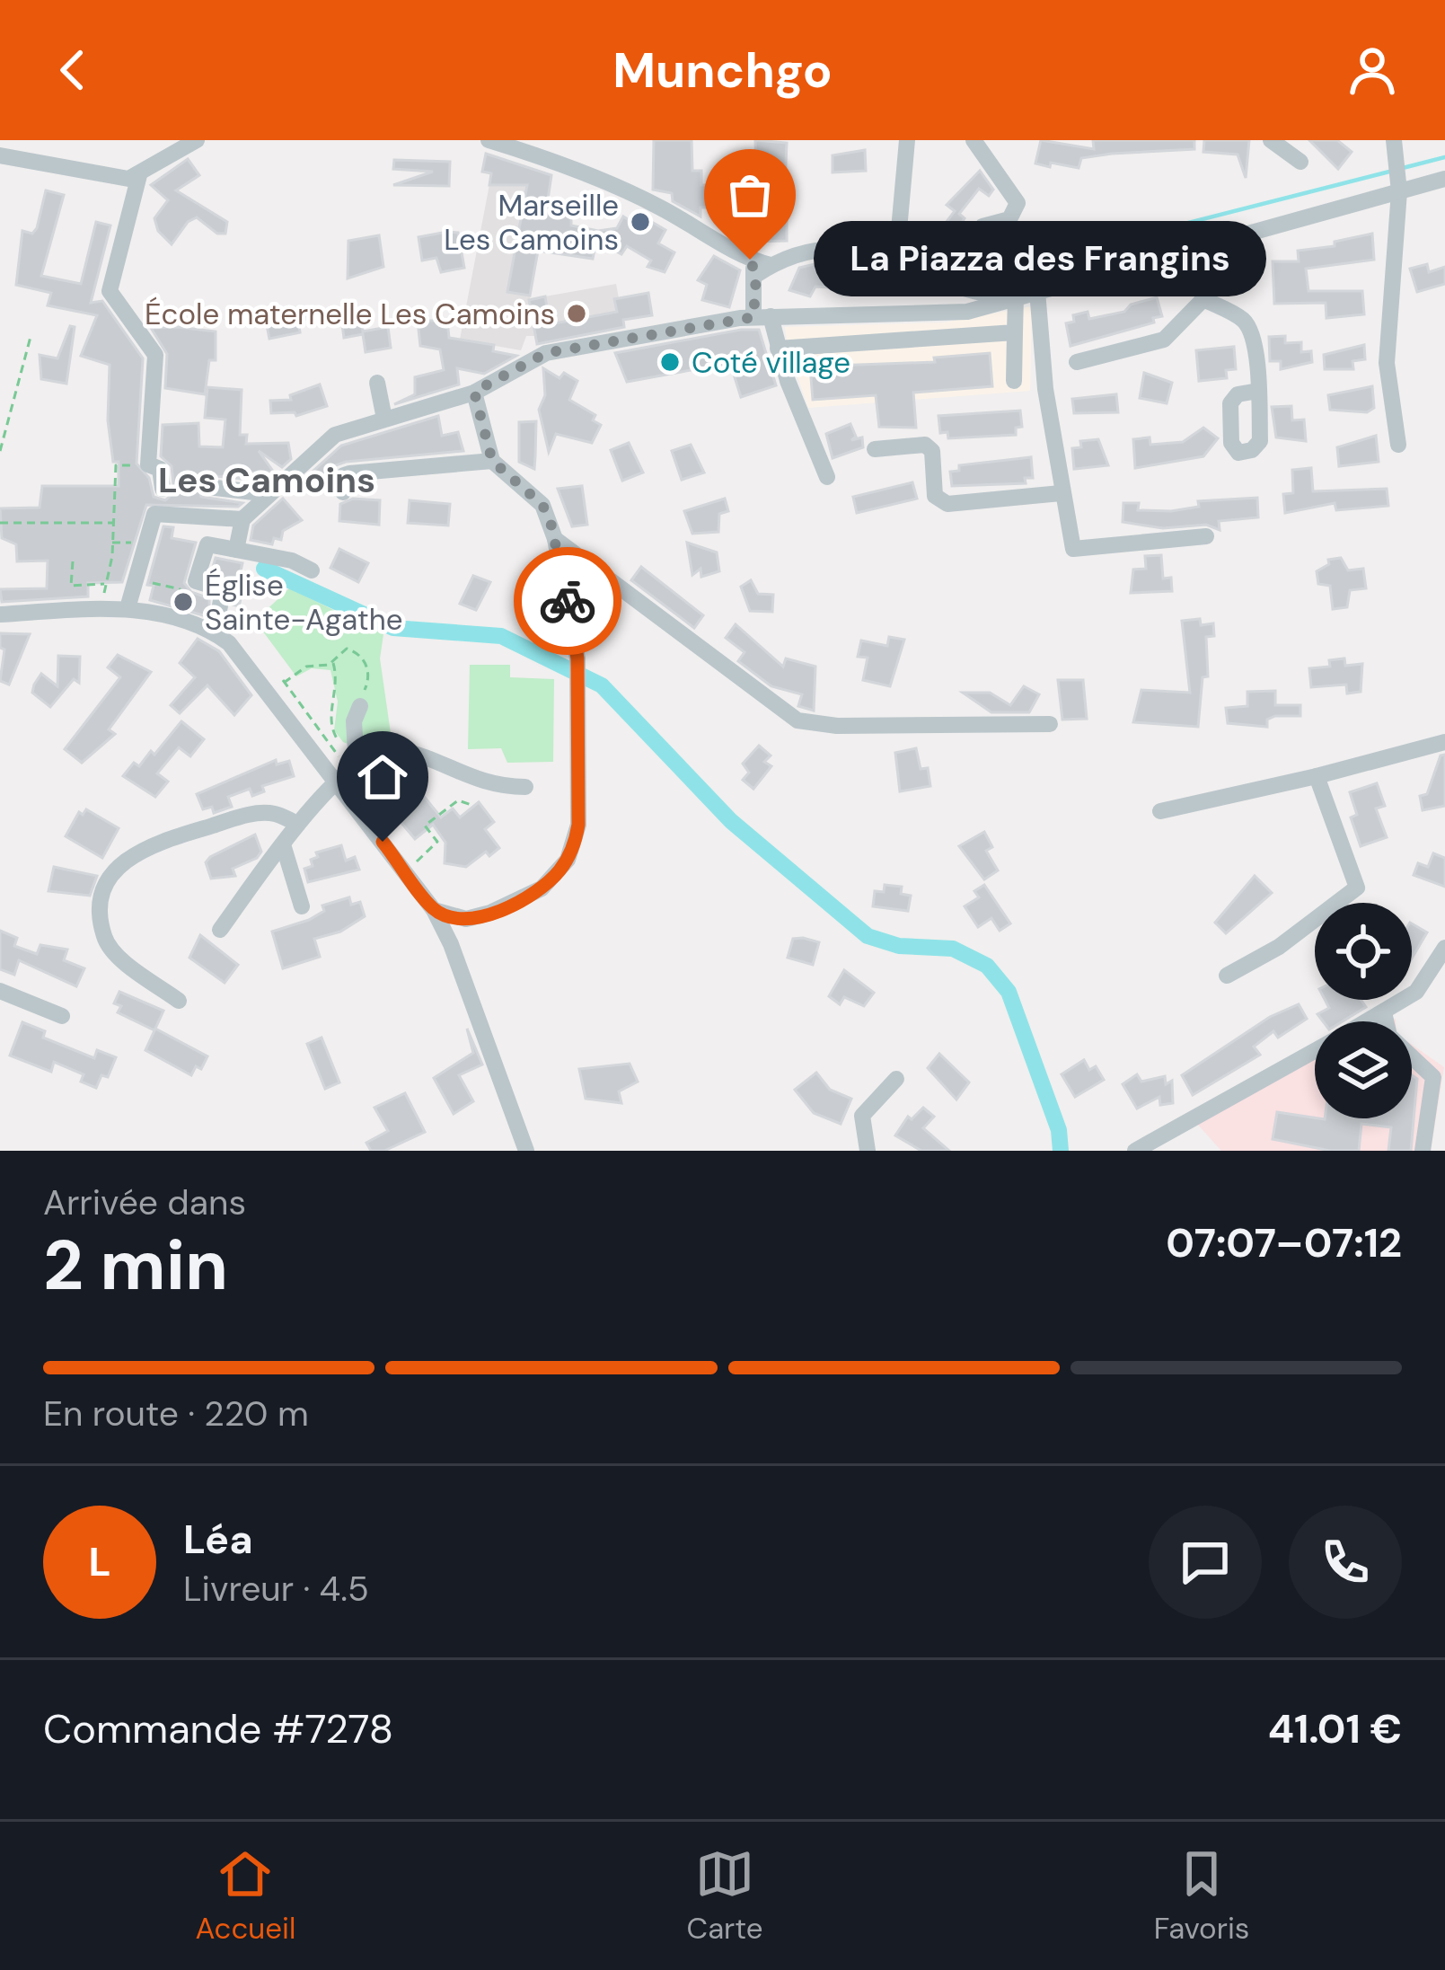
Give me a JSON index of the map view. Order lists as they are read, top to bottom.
{
  "districts": ["Les Camoins"],
  "places": [
    "Marseille Les Camoins",
    "La Piazza des Frangins",
    "École maternelle Les Camoins",
    "Coté village",
    "Église Sainte-Agathe"
  ],
  "page": {
    "header": "Munchgo",
    "bubble": "La Piazza des Frangins",
    "heading": ["2 min", "Arrivée dans", "07:07–07:12"],
    "panel": [
      "Léa",
      "Livreur · 4.5",
      "Commande #7278",
      "41.01 €"
    ],
    "bar": "En route · 220 m",
    "round": "L",
    "tabs": ["Accueil", "Carte", "Favoris"]
  }
}
